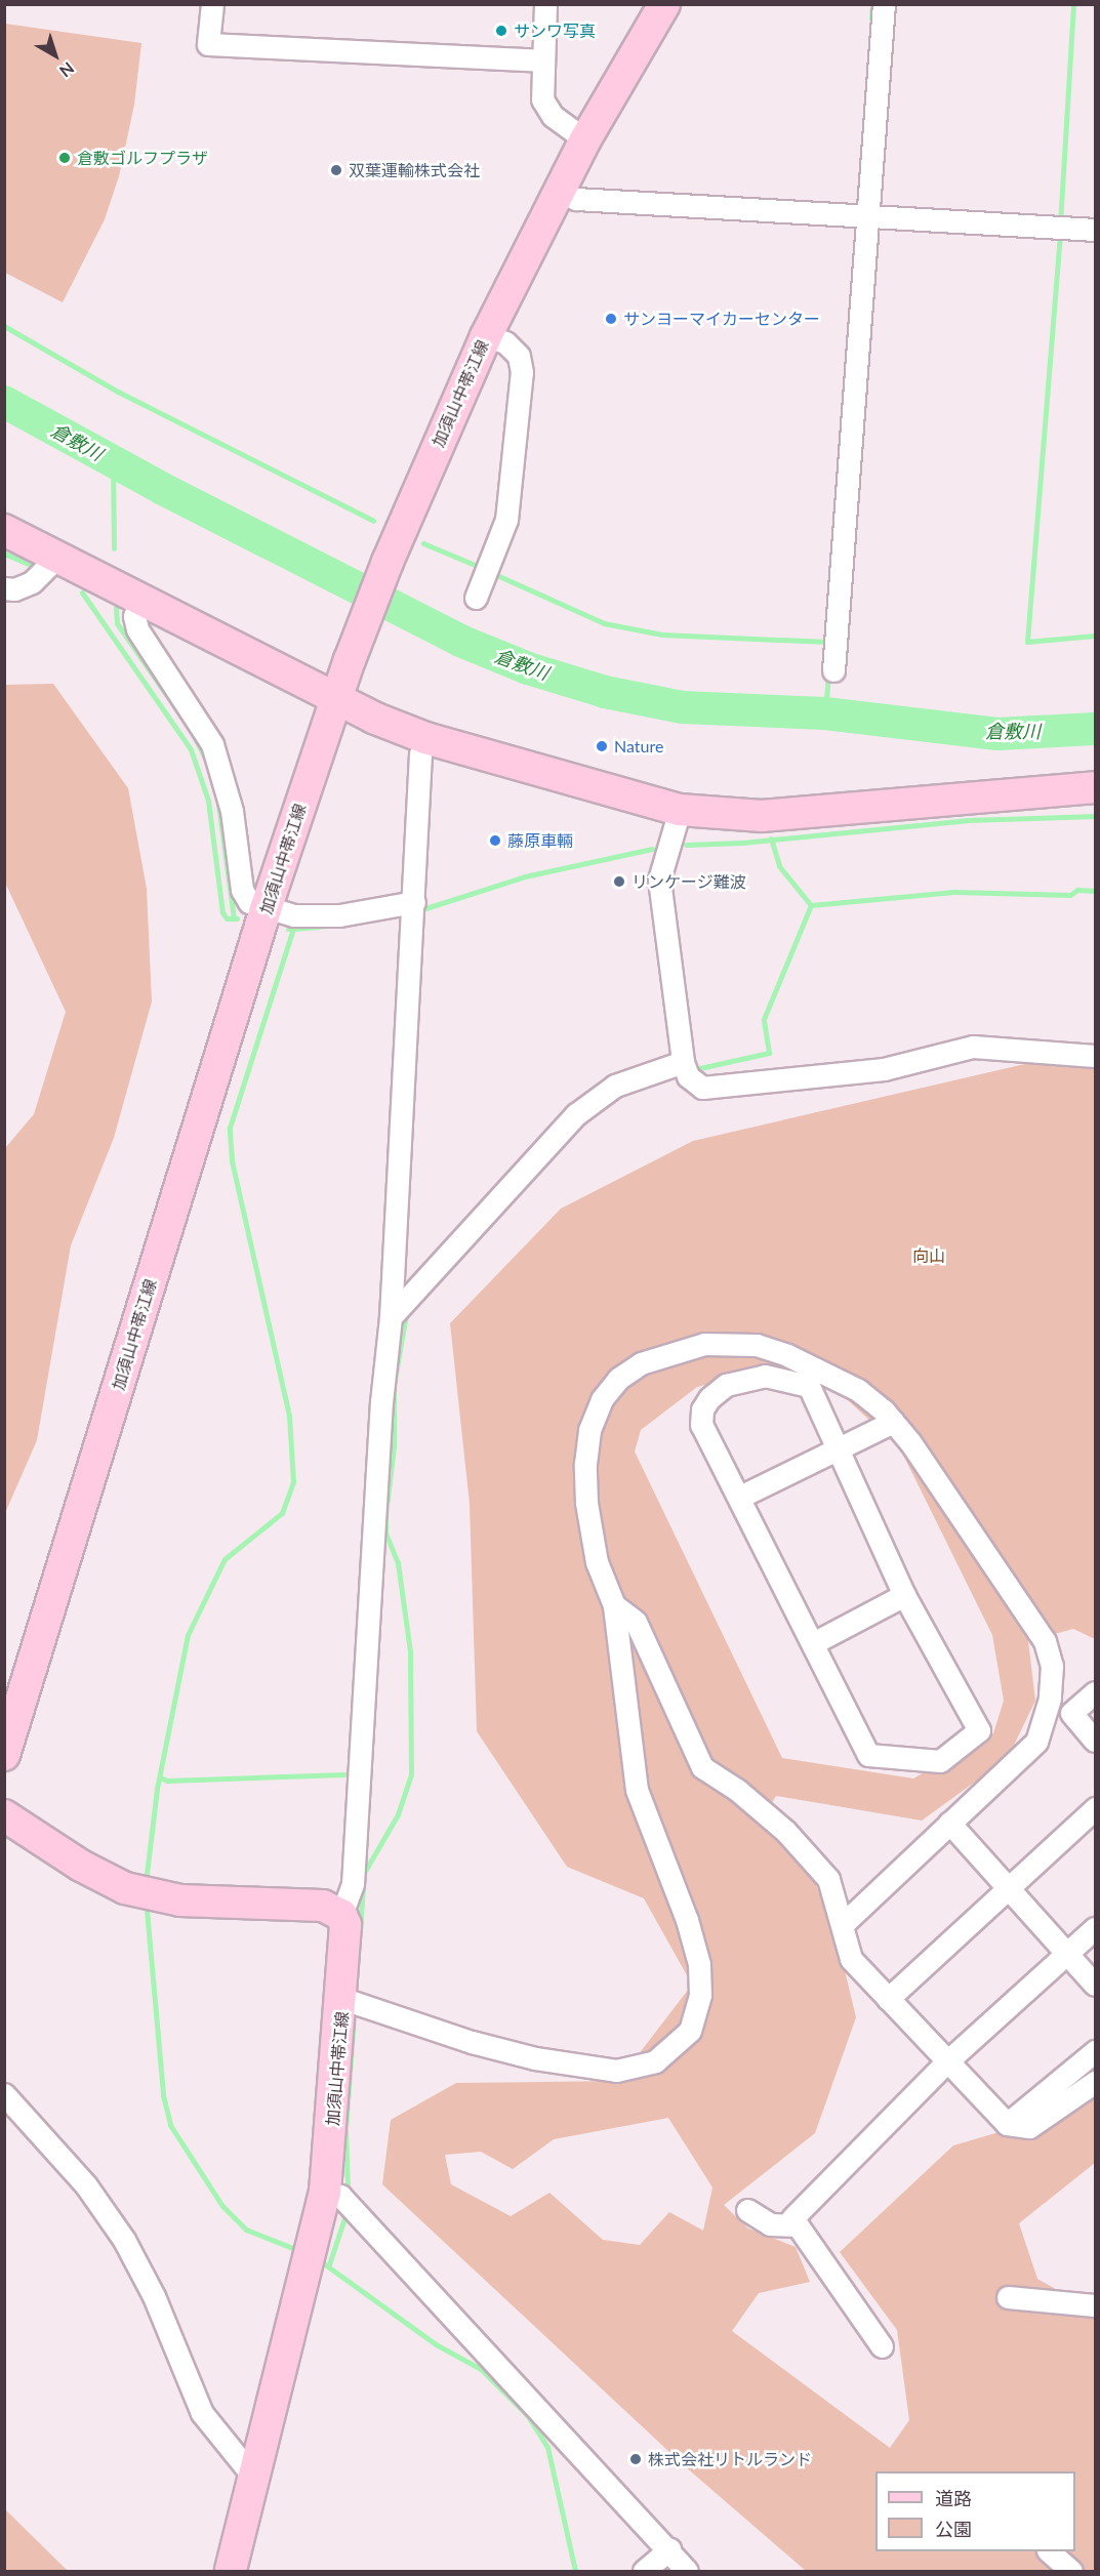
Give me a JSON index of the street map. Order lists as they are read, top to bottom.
{
  "streets": {
    "main road": ["加須山中帯江線"]
  },
  "water": ["倉敷川"],
  "parks": ["向山"],
  "places": [
    "サンワ写真",
    "倉敷ゴルフプラザ",
    "双葉運輸株式会社",
    "サンヨーマイカーセンター",
    "Nature",
    "藤原車輛",
    "リンケージ難波",
    "株式会社リトルランド"
  ],
  "legend": ["道路", "公園"],
  "north": "bottom right"
}
